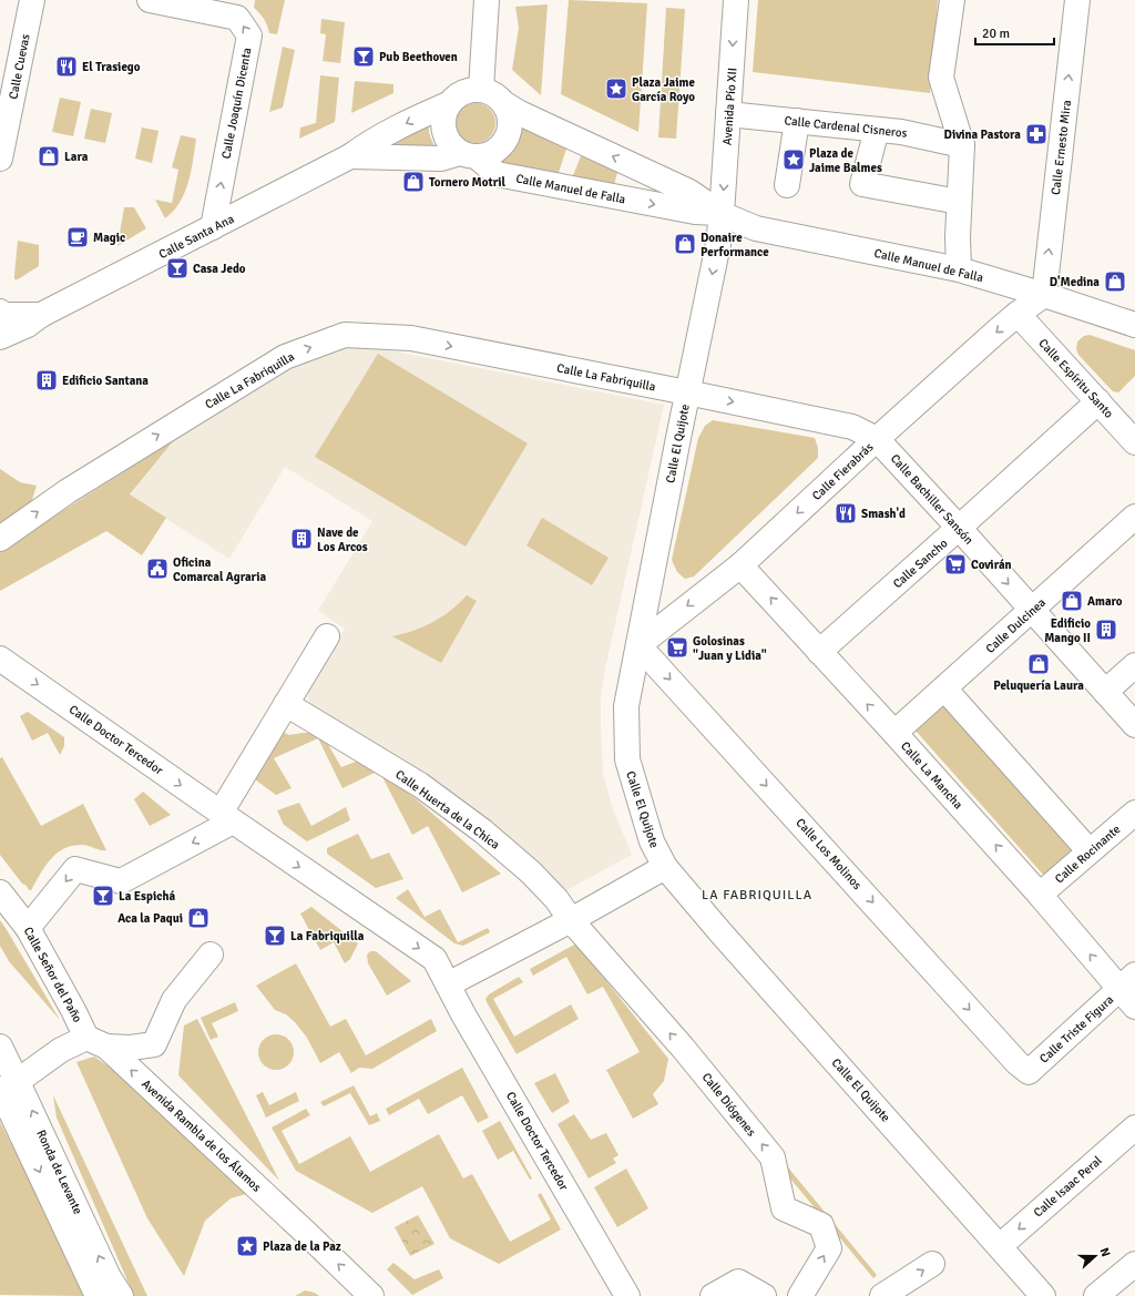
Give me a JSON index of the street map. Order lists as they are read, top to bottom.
{
  "streets": {
    "street": [
      "Calle Cuevas",
      "Calle Joaquín Dicenta",
      "Avenida Pío XII",
      "Calle Cardenal Cisneros",
      "Calle Ernesto Mira",
      "Calle Manuel de Falla",
      "Calle Santa Ana",
      "Calle La Fabriquilla",
      "Calle Espíritu Santo",
      "Calle El Quijote",
      "Calle Fierabrás",
      "Calle Bachiller Sansón",
      "Calle Sancho",
      "Calle Dulcinea",
      "Calle Doctor Tercedor",
      "Calle La Mancha",
      "Calle Huerta de la Chica",
      "Calle Los Molinos",
      "Calle Rocinante",
      "Calle Señor del Paño",
      "Calle Triste Figura",
      "Calle Diógenes",
      "Avenida Rambla de los Álamos",
      "Ronda de Levante",
      "Calle Isaac Peral"
    ]
  },
  "crossings": [
    ["Calle Joaquín Dicenta", "Calle Santa Ana"],
    ["Avenida Pío XII", "Calle Cardenal Cisneros"],
    ["Avenida Pío XII", "Calle Manuel de Falla"],
    ["Avenida Pío XII", "Calle El Quijote"],
    ["Calle Ernesto Mira", "Calle Manuel de Falla"],
    ["Calle Ernesto Mira", "Calle Fierabrás"],
    ["Calle Manuel de Falla", "Calle Santa Ana"],
    ["Calle Manuel de Falla", "Calle El Quijote"],
    ["Calle Manuel de Falla", "Calle Fierabrás"],
    ["Calle La Fabriquilla", "Calle El Quijote"],
    ["Calle La Fabriquilla", "Calle Bachiller Sansón"],
    ["Calle Espíritu Santo", "Calle Fierabrás"],
    ["Calle Espíritu Santo", "Calle Sancho"],
    ["Calle El Quijote", "Calle Fierabrás"],
    ["Calle El Quijote", "Calle Bachiller Sansón"],
    ["Calle El Quijote", "Calle Los Molinos"],
    ["Calle El Quijote", "Calle Isaac Peral"],
    ["Calle Fierabrás", "Calle Bachiller Sansón"],
    ["Calle Fierabrás", "Calle La Mancha"],
    ["Calle Fierabrás", "Calle Los Molinos"],
    ["Calle Bachiller Sansón", "Calle Sancho"],
    ["Calle Bachiller Sansón", "Calle Dulcinea"],
    ["Calle Sancho", "Calle La Mancha"],
    ["Calle Dulcinea", "Calle La Mancha"],
    ["Calle La Mancha", "Calle Rocinante"],
    ["Calle La Mancha", "Calle Triste Figura"],
    ["Calle Huerta de la Chica", "Calle Diógenes"],
    ["Calle Los Molinos", "Calle Triste Figura"],
    ["Calle Señor del Paño", "Avenida Rambla de los Álamos"]
  ],
  "one_way": [
    "Calle La Fabriquilla",
    "Calle Fierabrás",
    "Calle Bachiller Sansón",
    "Calle Doctor Tercedor",
    "Calle Diógenes",
    "Avenida Rambla de los Álamos",
    "Calle Isaac Peral"
  ],
  "districts": ["LA FABRIQUILLA"],
  "places": {
    "bar": [
      "Pub Beethoven",
      "Casa Jedo",
      "La Espichá",
      "La Fabriquilla"
    ],
    "restaurant": ["El Trasiego", "Smash'd"],
    "place": ["Plaza Jaime García Royo", "Plaza de Jaime Balmes", "Plaza de la Paz"],
    "pharmacy": ["Divina Pastora"],
    "shop": [
      "Lara",
      "Tornero Motril",
      "Donaire Performance",
      "D'Medina",
      "Amaro",
      "Peluquería Laura",
      "Aca la Paqui"
    ],
    "cafe": ["Magic"],
    "building": ["Edificio Santana", "Nave de Los Arcos", "Edificio Mango II"],
    "supermarket": ["Covirán", "Golosinas \"Juan y Lidia\""],
    "public building": ["Oficina Comarcal Agraria"]
  },
  "scale_bar": "20 m",
  "north": "right"
}
